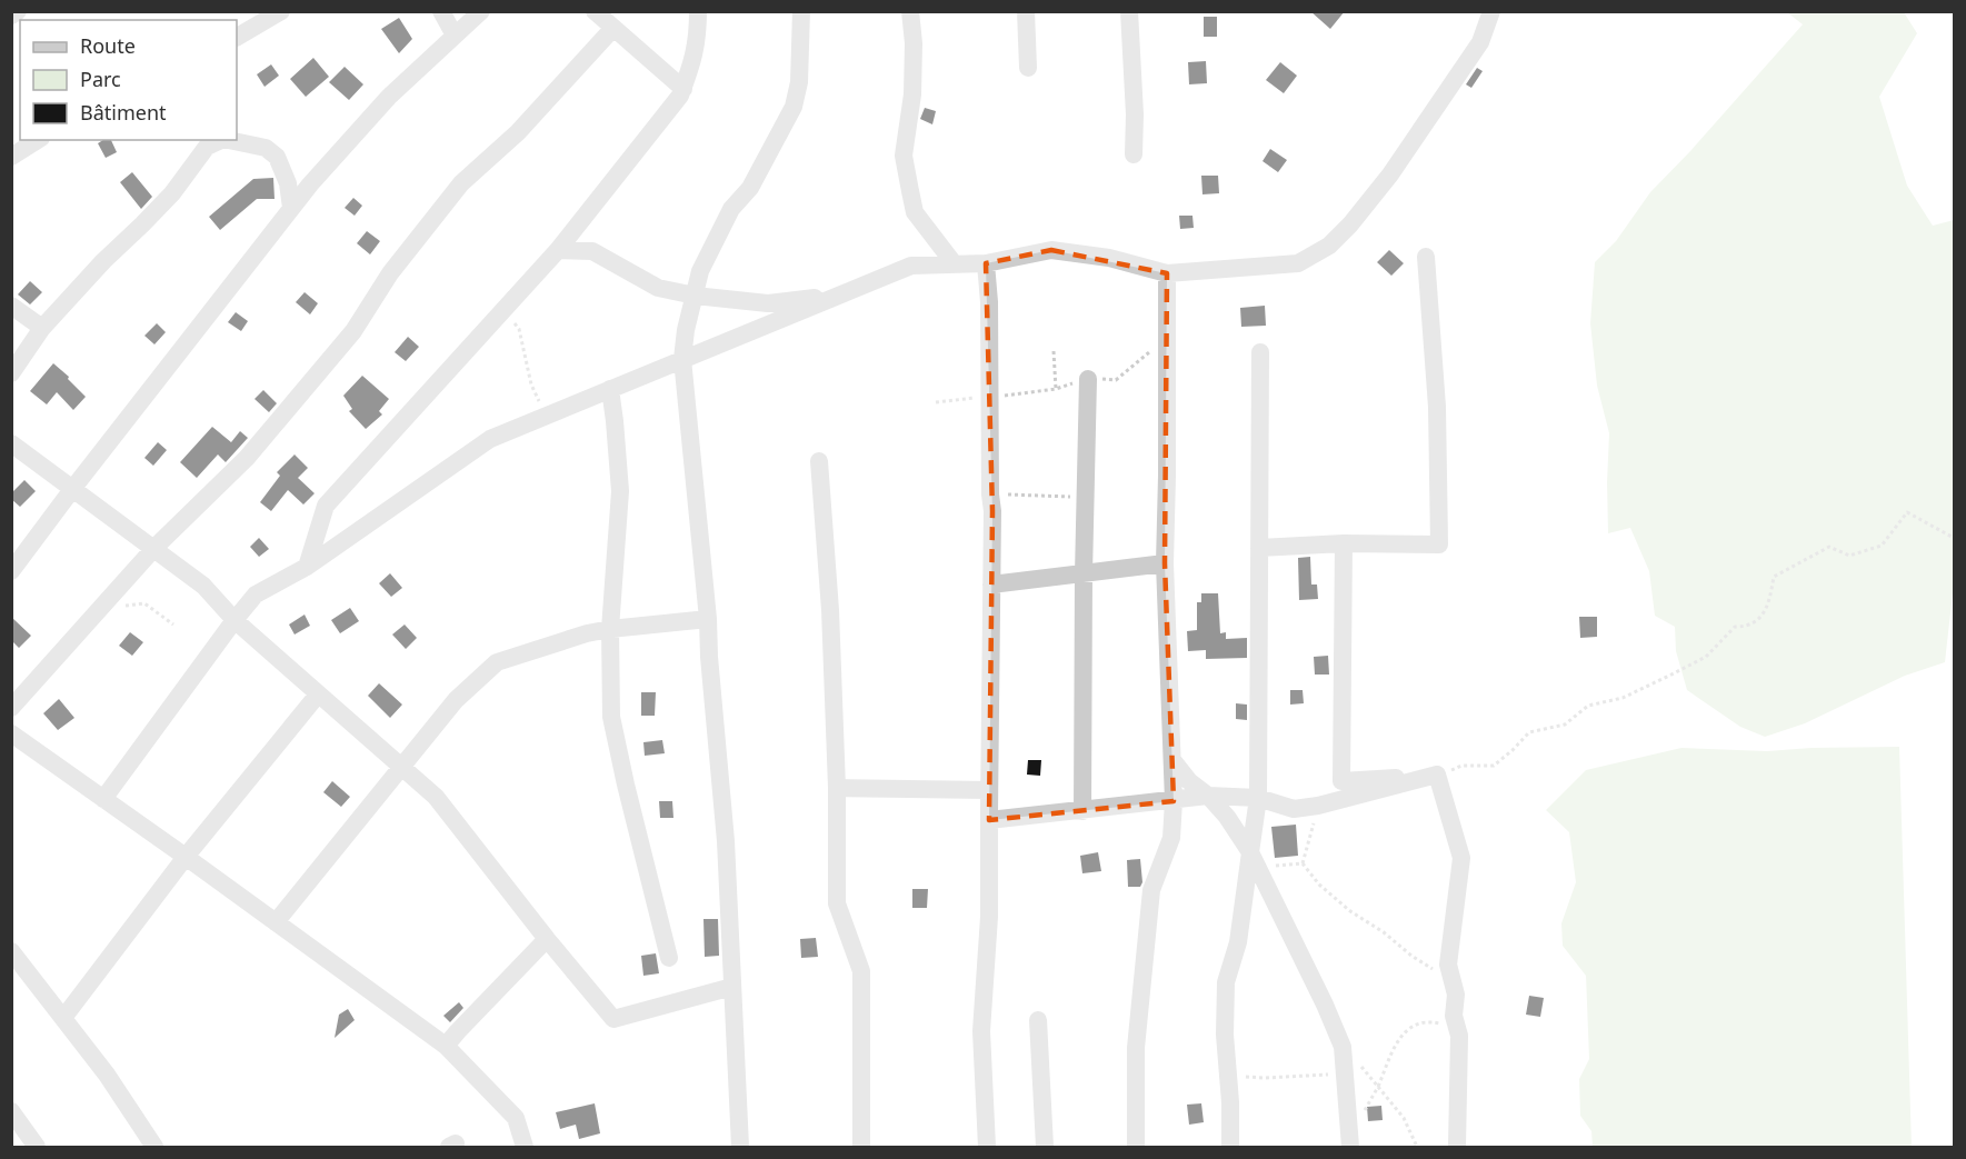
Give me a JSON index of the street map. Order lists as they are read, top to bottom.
{
  "legend": ["Route", "Parc", "Bâtiment"]
}
